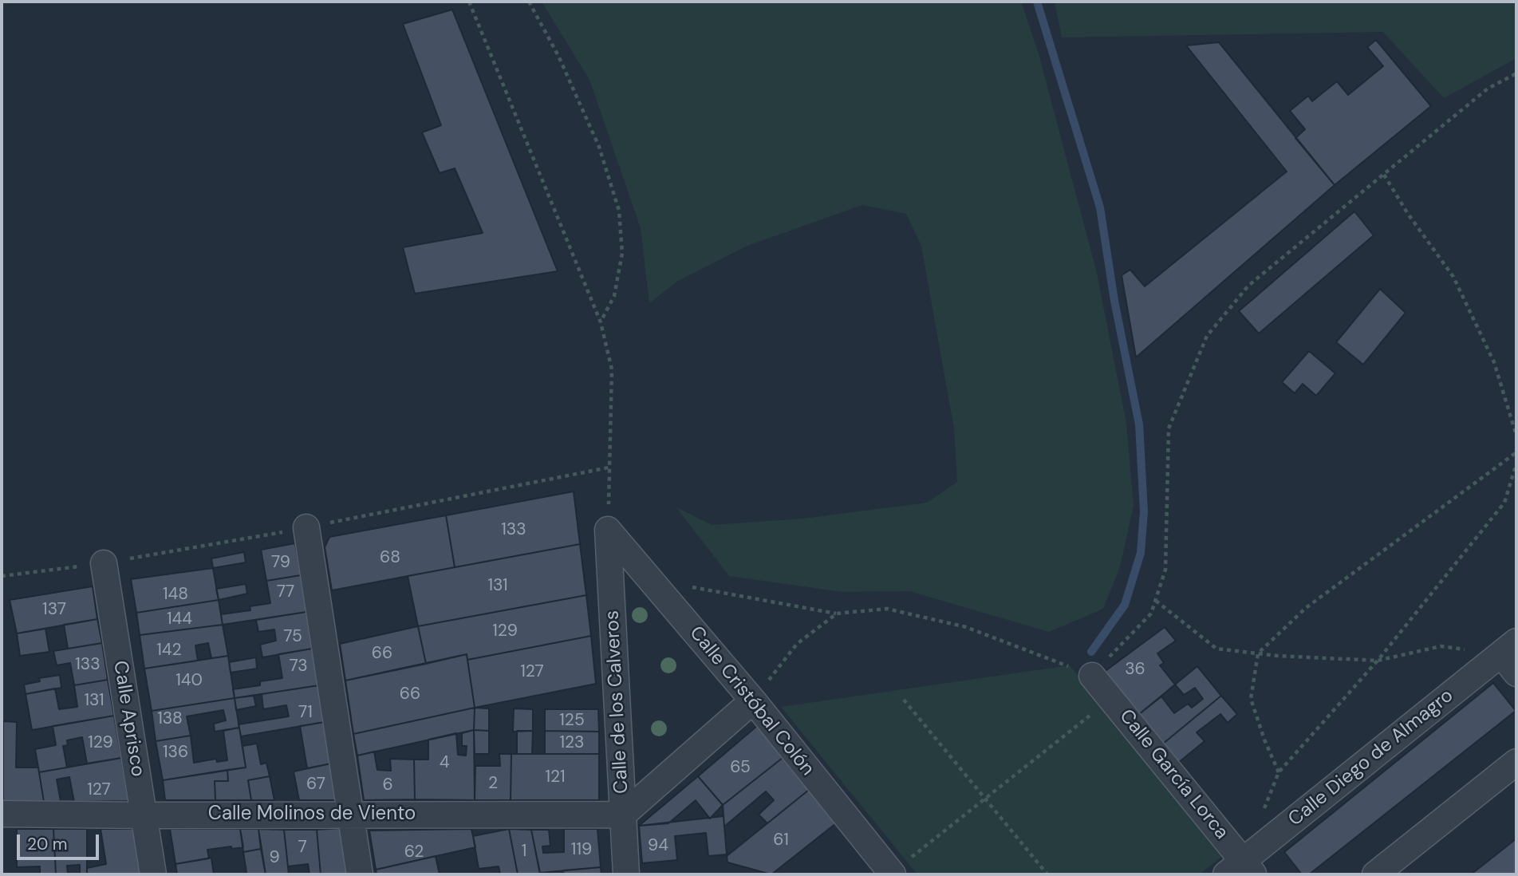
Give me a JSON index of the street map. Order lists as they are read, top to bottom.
{
  "streets": {
    "street": [
      "Calle Cristóbal Colón",
      "Calle de los Calveros",
      "Calle Aprisco",
      "Calle Diego de Almagro",
      "Calle García Lorca",
      "Calle Molinos de Viento"
    ]
  },
  "crossings": [
    ["Calle Cristóbal Colón", "Calle de los Calveros"],
    ["Calle de los Calveros", "Calle Molinos de Viento"],
    ["Calle Aprisco", "Calle Molinos de Viento"],
    ["Calle Diego de Almagro", "Calle García Lorca"]
  ],
  "house_numbers": [
    "133",
    "68",
    "79",
    "131",
    "77",
    "148",
    "137",
    "144",
    "129",
    "75",
    "142",
    "66",
    "133",
    "73",
    "36",
    "127",
    "140",
    "66",
    "131",
    "71",
    "138",
    "125",
    "129",
    "123",
    "136",
    "4",
    "65",
    "121",
    "2",
    "67",
    "6",
    "127",
    "61",
    "94",
    "7",
    "119",
    "1",
    "62",
    "9"
  ],
  "scale_bar": "20 m"
}
